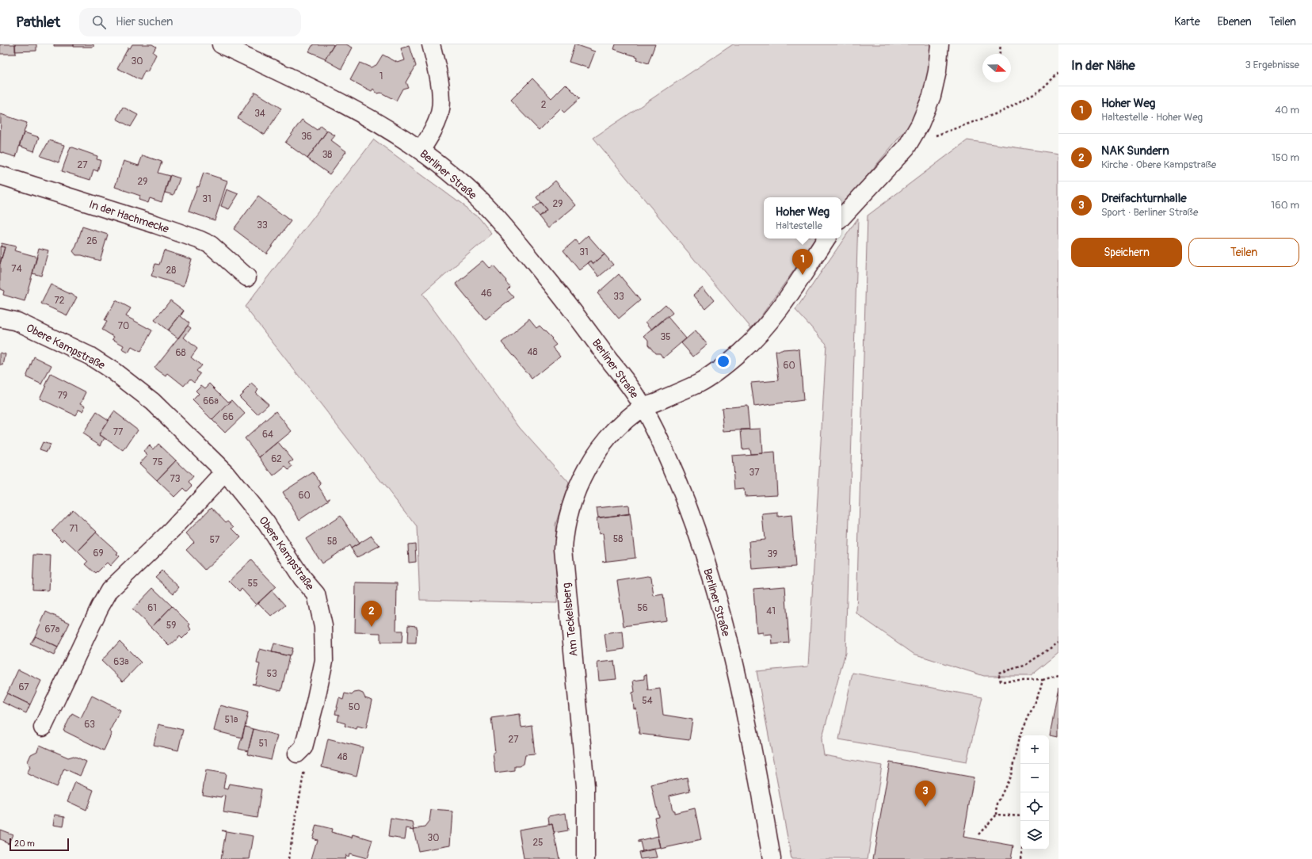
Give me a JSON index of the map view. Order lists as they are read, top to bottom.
{
  "streets": {
    "street": [
      "Berliner Straße",
      "In der Hachmecke",
      "Obere Kampstraße",
      "Am Teckelsberg"
    ]
  },
  "crossings": [
    ["Berliner Straße", "Am Teckelsberg"]
  ],
  "house_numbers": [
    "30",
    "1",
    "2",
    "34",
    "36",
    "38",
    "27",
    "29",
    "31",
    "29",
    "33",
    "26",
    "31",
    "74",
    "28",
    "46",
    "33",
    "72",
    "70",
    "35",
    "48",
    "68",
    "60",
    "79",
    "66a",
    "66",
    "77",
    "64",
    "62",
    "75",
    "37",
    "73",
    "60",
    "71",
    "58",
    "57",
    "58",
    "69",
    "39",
    "55",
    "61",
    "56",
    "41",
    "59",
    "67a",
    "63a",
    "53",
    "67",
    "54",
    "50",
    "51a",
    "63",
    "27",
    "51",
    "48",
    "30",
    "25"
  ],
  "scale_bar": "20 m",
  "north": "right",
  "page": {
    "header": "Pathlet",
    "search": "Hier suchen",
    "nav": ["Karte", "Ebenen", "Teilen"],
    "heading": ["In der Nähe", "3 Ergebnisse"],
    "list": [
      {
        "mark": "1",
        "name": "Hoher Weg",
        "note": "Haltestelle · Hoher Weg",
        "value": "40 m"
      },
      {
        "mark": "2",
        "name": "NAK Sundern",
        "note": "Kirche · Obere Kampstraße",
        "value": "150 m"
      },
      {
        "mark": "3",
        "name": "Dreifachturnhalle",
        "note": "Sport · Berliner Straße",
        "value": "160 m"
      }
    ],
    "popup": ["Hoher Weg", "Haltestelle"],
    "buttons": ["Speichern", "Teilen"],
    "pins": ["1", "2", "3"],
    "map_buttons": ["+", "−"],
    "scale": "20 m"
  }
}
